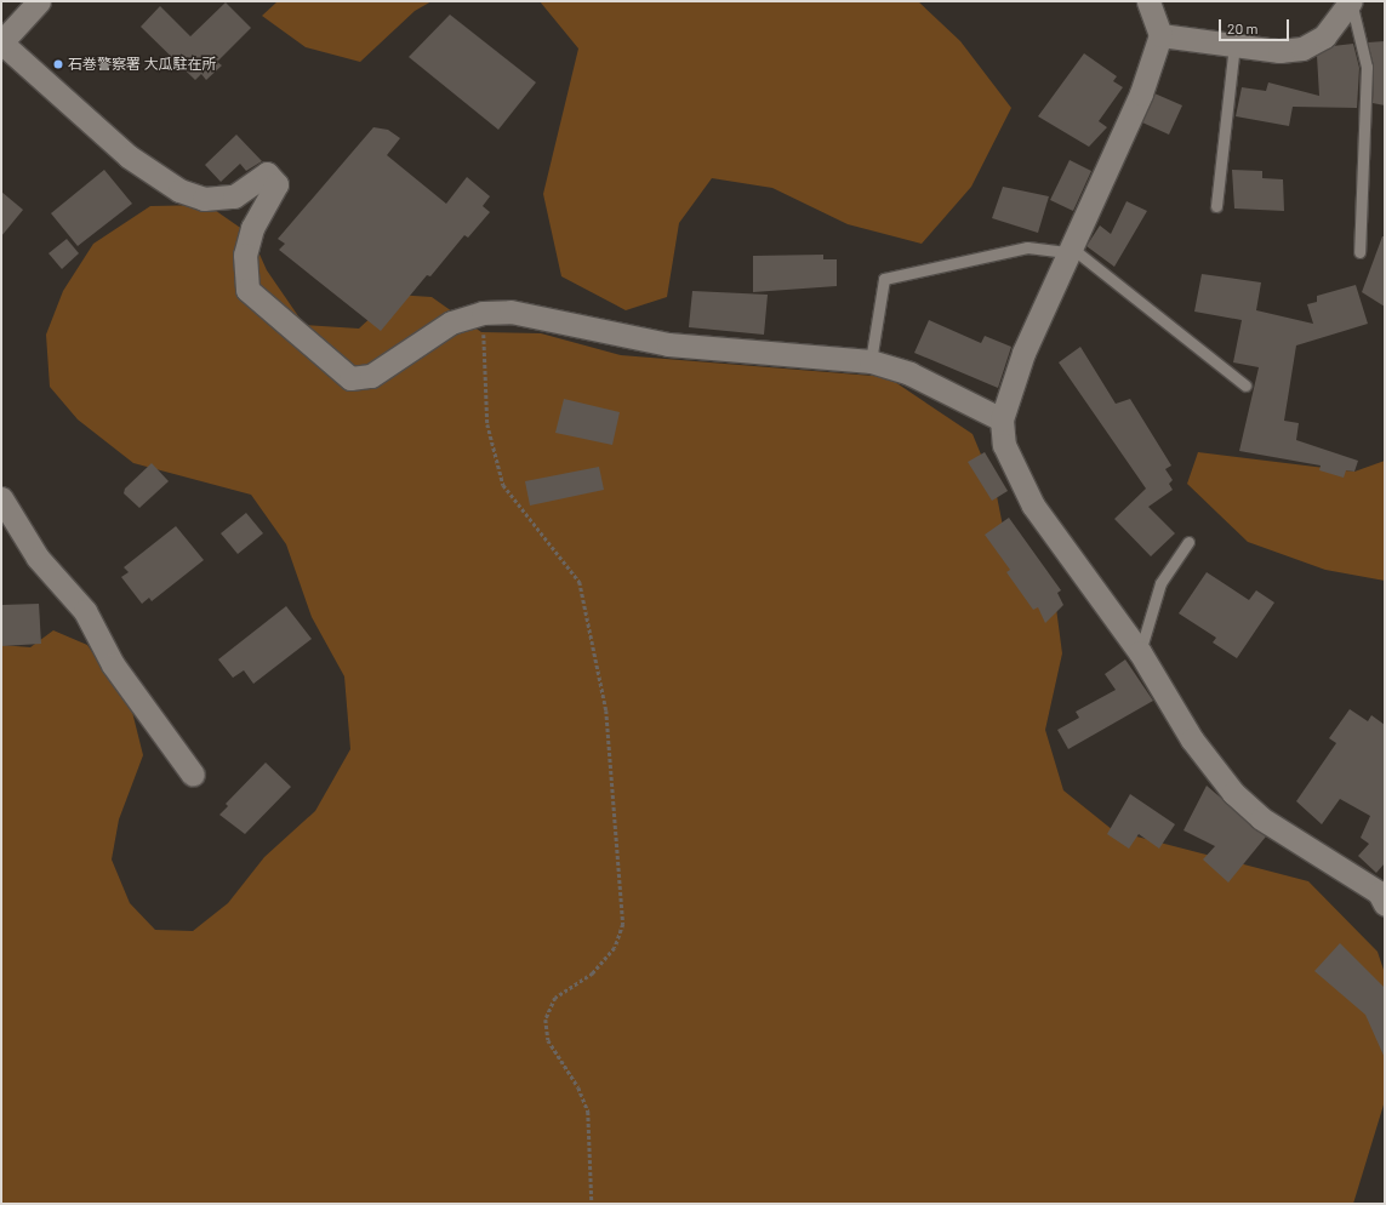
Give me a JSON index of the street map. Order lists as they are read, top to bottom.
{
  "places": ["石巻警察署 大瓜駐在所"],
  "scale_bar": "20 m"
}
